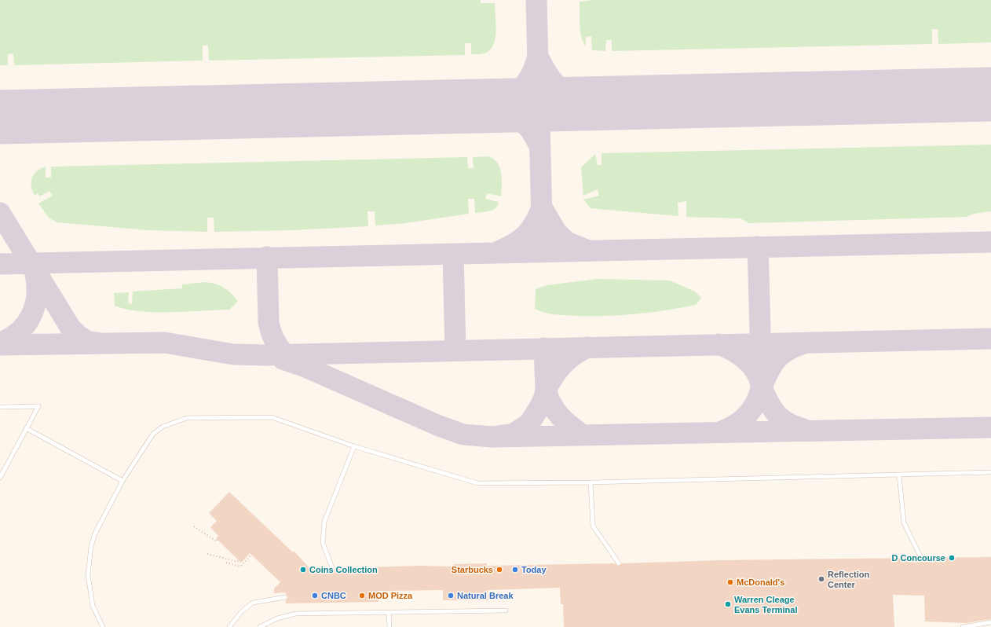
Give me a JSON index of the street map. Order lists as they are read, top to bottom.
{
  "places": [
    "D Concourse",
    "Coins Collection",
    "Starbucks",
    "Today",
    "Reflection Center",
    "McDonald's",
    "CNBC",
    "MOD Pizza",
    "Natural Break",
    "Warren Cleage Evans Terminal"
  ]
}
